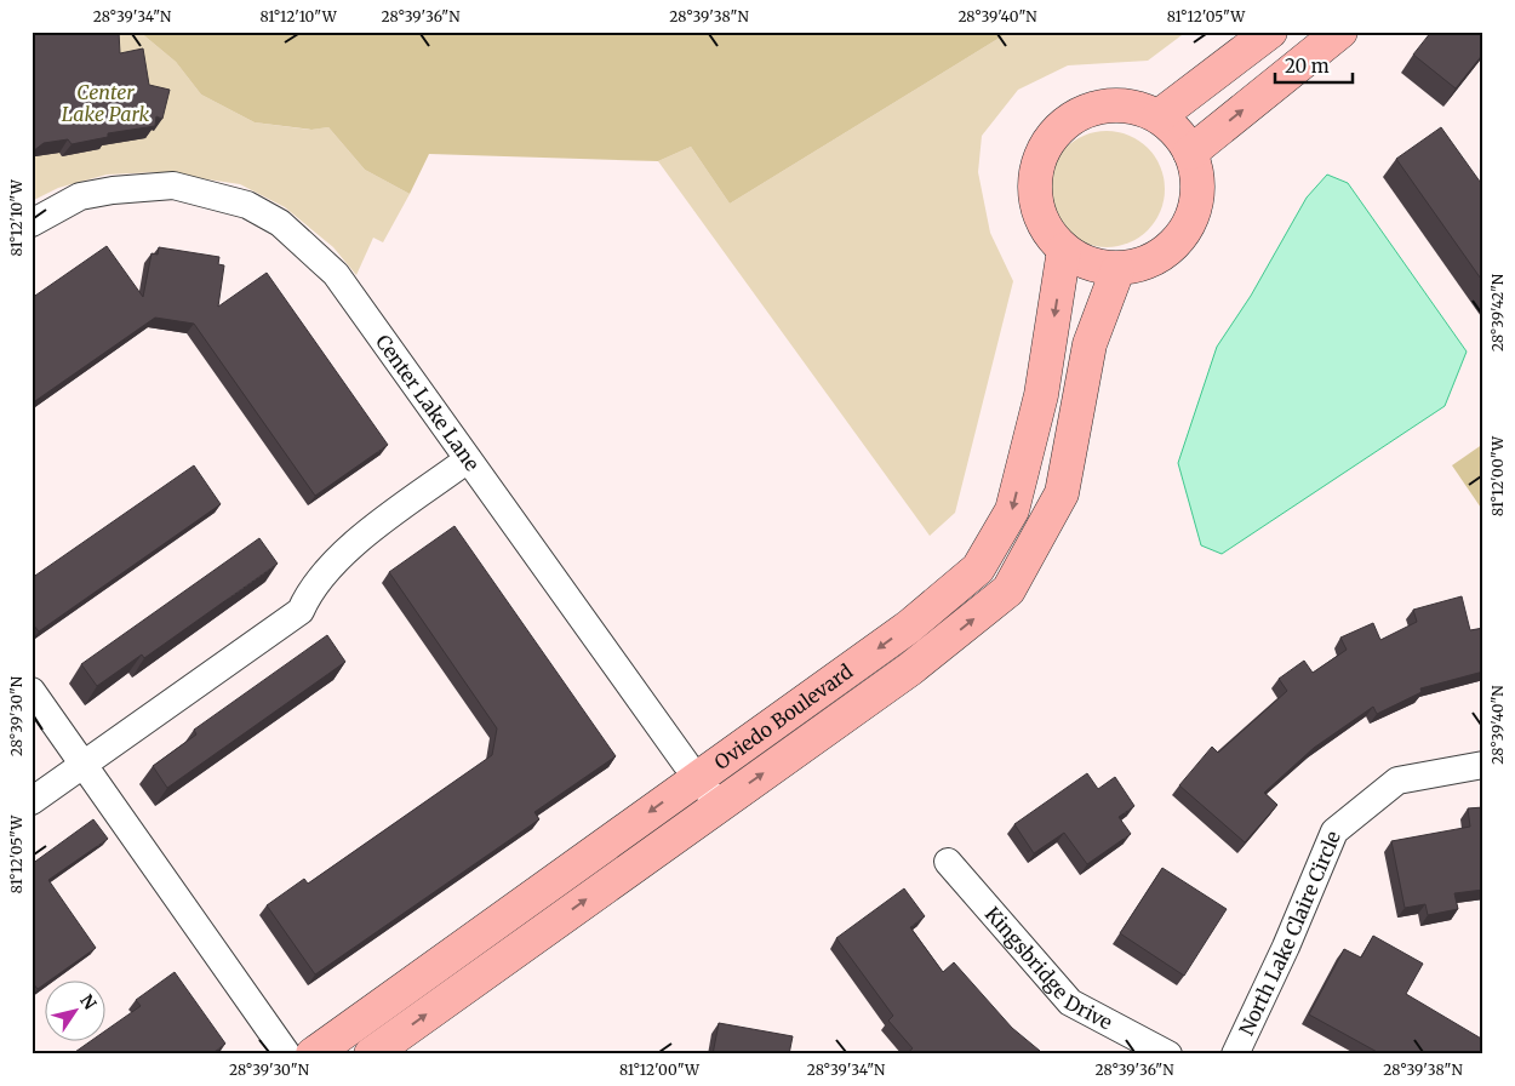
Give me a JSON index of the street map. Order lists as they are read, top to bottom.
{
  "streets": {
    "street": [
      "Center Lake Lane",
      "Oviedo Boulevard",
      "North Lake Claire Circle",
      "Kingsbridge Drive"
    ]
  },
  "crossings": [
    ["Center Lake Lane", "Oviedo Boulevard"]
  ],
  "parks": ["Center Lake Park"],
  "scale_bar": "20 m",
  "north": "top right",
  "coordinates": [
    "28°39'34\"N",
    "81°12'10\"W",
    "28°39'36\"N",
    "28°39'38\"N",
    "28°39'40\"N",
    "81°12'05\"W",
    "28°39'42\"N",
    "81°12'00\"W",
    "28°39'30\"N"
  ]
}
